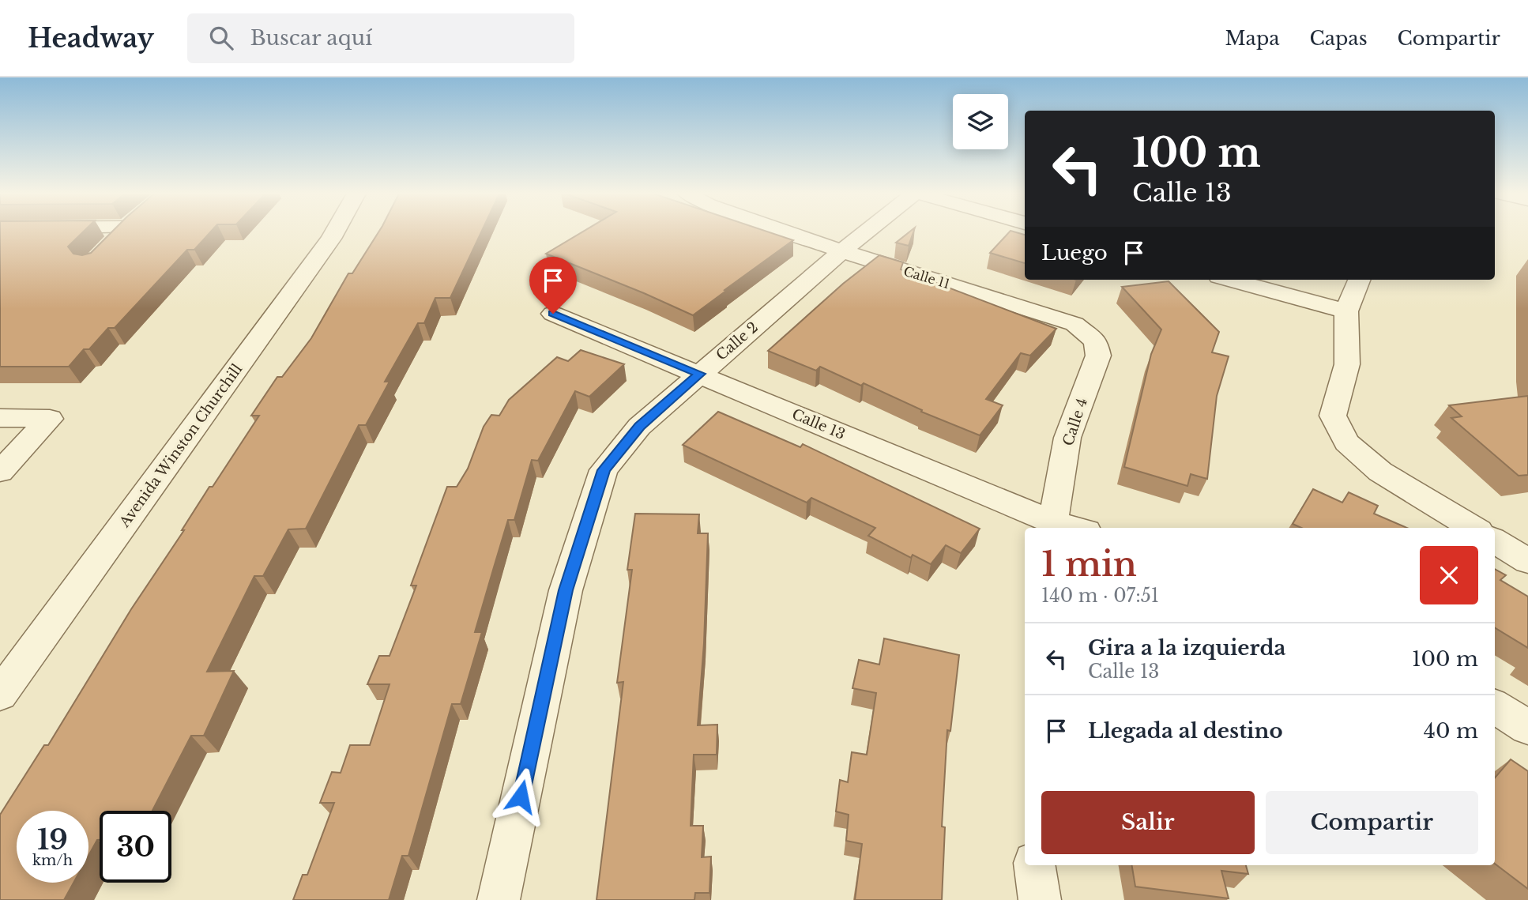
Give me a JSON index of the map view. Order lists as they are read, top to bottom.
{
  "streets": {
    "street": [
      "Calle 11",
      "Calle 2",
      "Calle 4",
      "Calle 13",
      "Avenida Winston Churchill"
    ]
  },
  "crossings": [
    ["Calle 11", "Calle 2"],
    ["Calle 11", "Calle 4"],
    ["Calle 2", "Calle 13"],
    ["Calle 4", "Calle 13"]
  ],
  "page": {
    "header": "Headway",
    "search": "Buscar aquí",
    "nav": ["Mapa", "Capas", "Compartir"],
    "turn": ["100 m", "Calle 13"],
    "then": "Luego",
    "heading": ["1 min", "140 m · 07:51"],
    "list": [
      {
        "name": "Gira a la izquierda",
        "note": "Calle 13",
        "value": "100 m"
      },
      {
        "name": "Llegada al destino",
        "value": "40 m"
      }
    ],
    "buttons": ["Salir", "Compartir"],
    "speed": "19 km/h",
    "limit": "30"
  }
}
